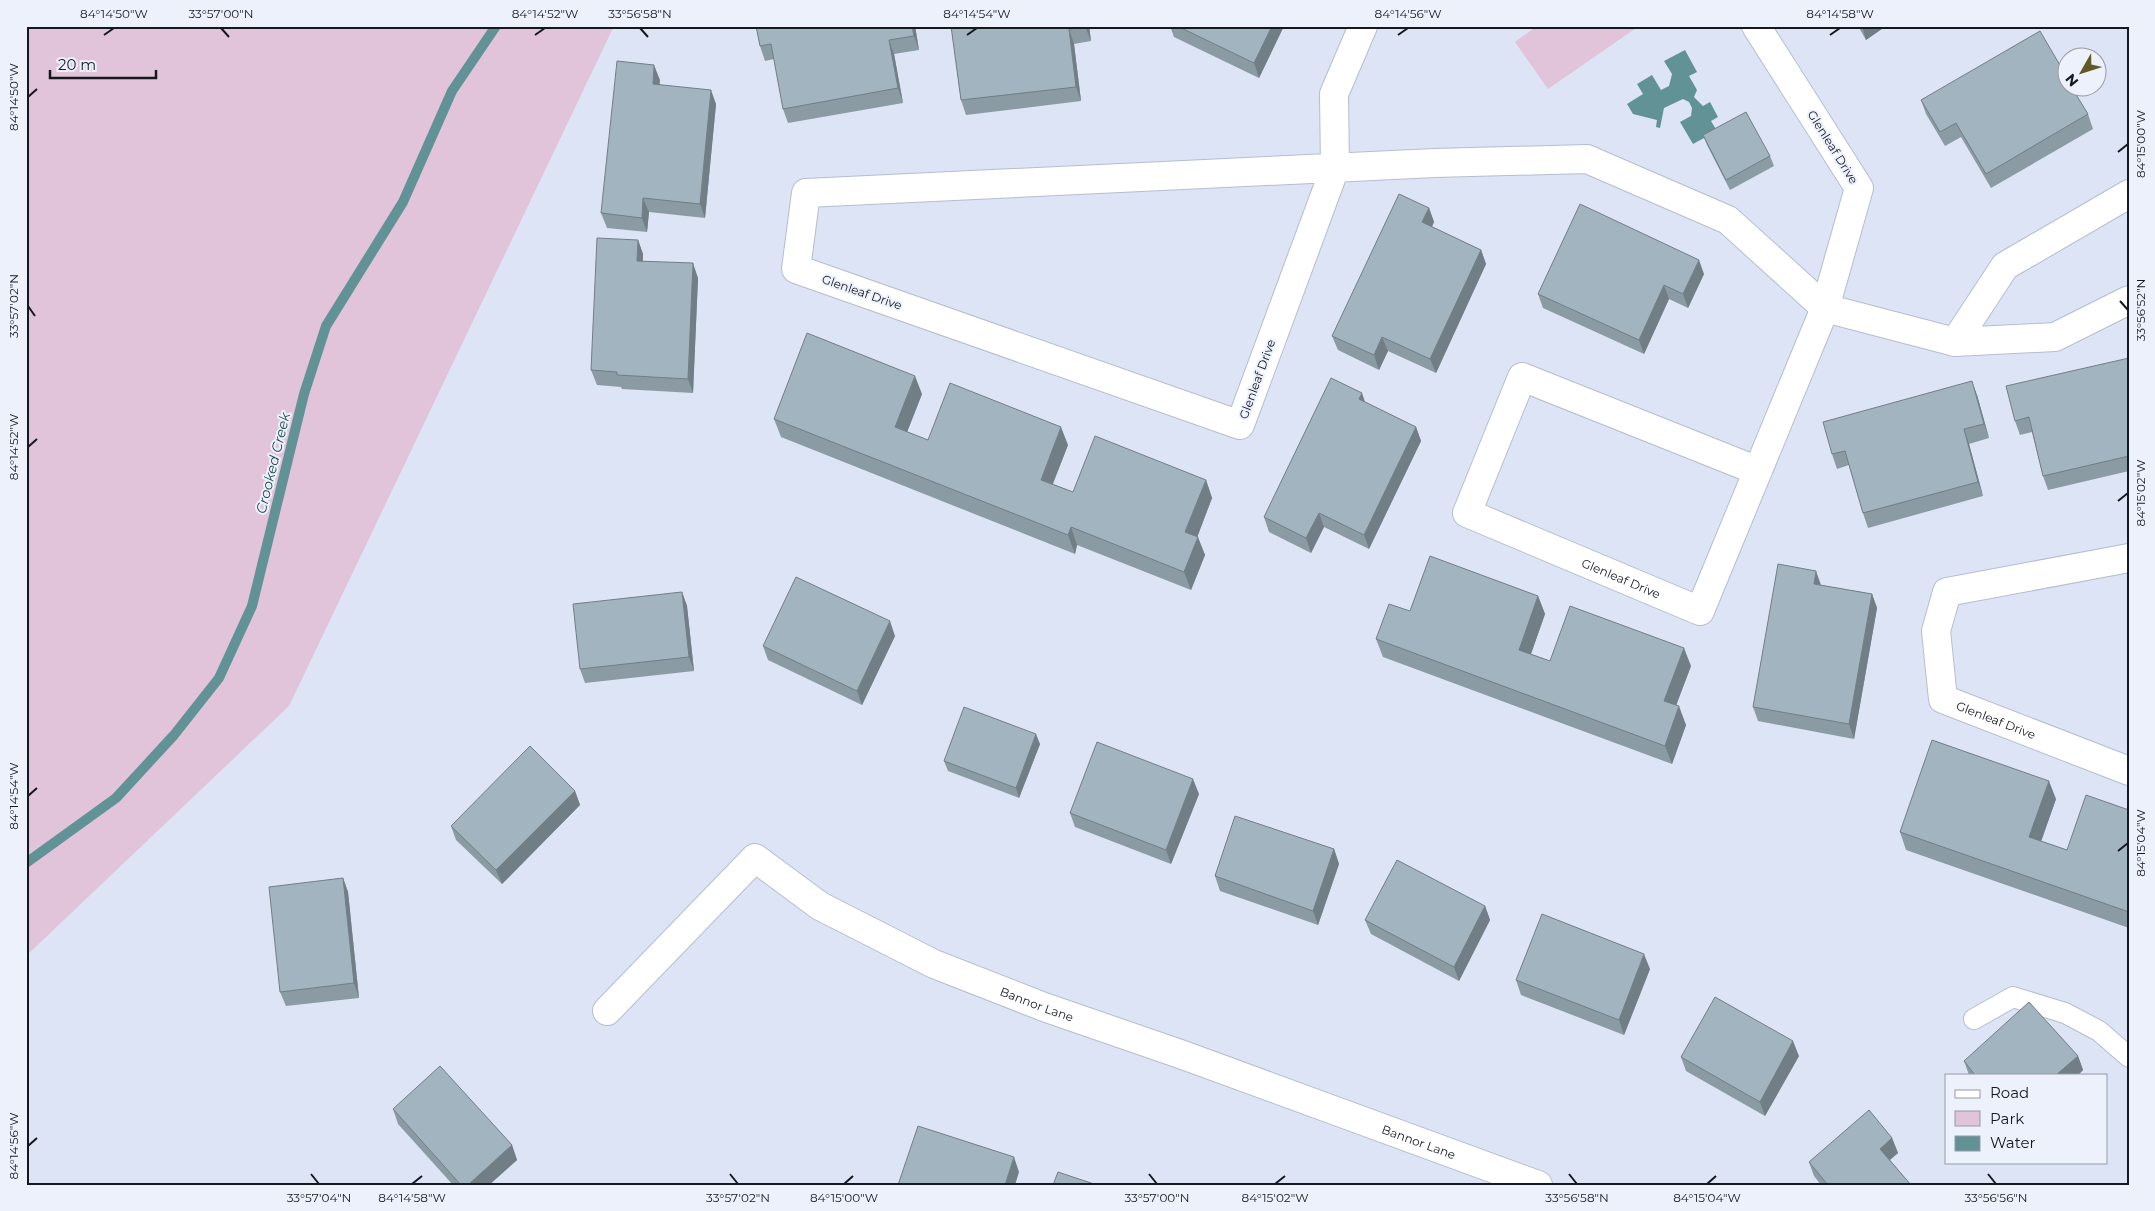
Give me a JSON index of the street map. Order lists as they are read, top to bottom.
{
  "streets": {
    "street": ["Glenleaf Drive", "Bannor Lane"]
  },
  "water": ["Crooked Creek"],
  "legend": ["Road", "Park", "Water"],
  "scale_bar": "20 m",
  "north": "bottom left",
  "coordinates": [
    "84°14'50\"W",
    "33°57'00\"N",
    "84°14'52\"W",
    "33°56'58\"N",
    "84°14'54\"W",
    "84°14'56\"W",
    "84°14'58\"W",
    "84°15'00\"W",
    "33°57'02\"N",
    "33°56'52\"N",
    "84°15'02\"W",
    "84°15'04\"W",
    "33°57'04\"N",
    "33°56'56\"N"
  ]
}
